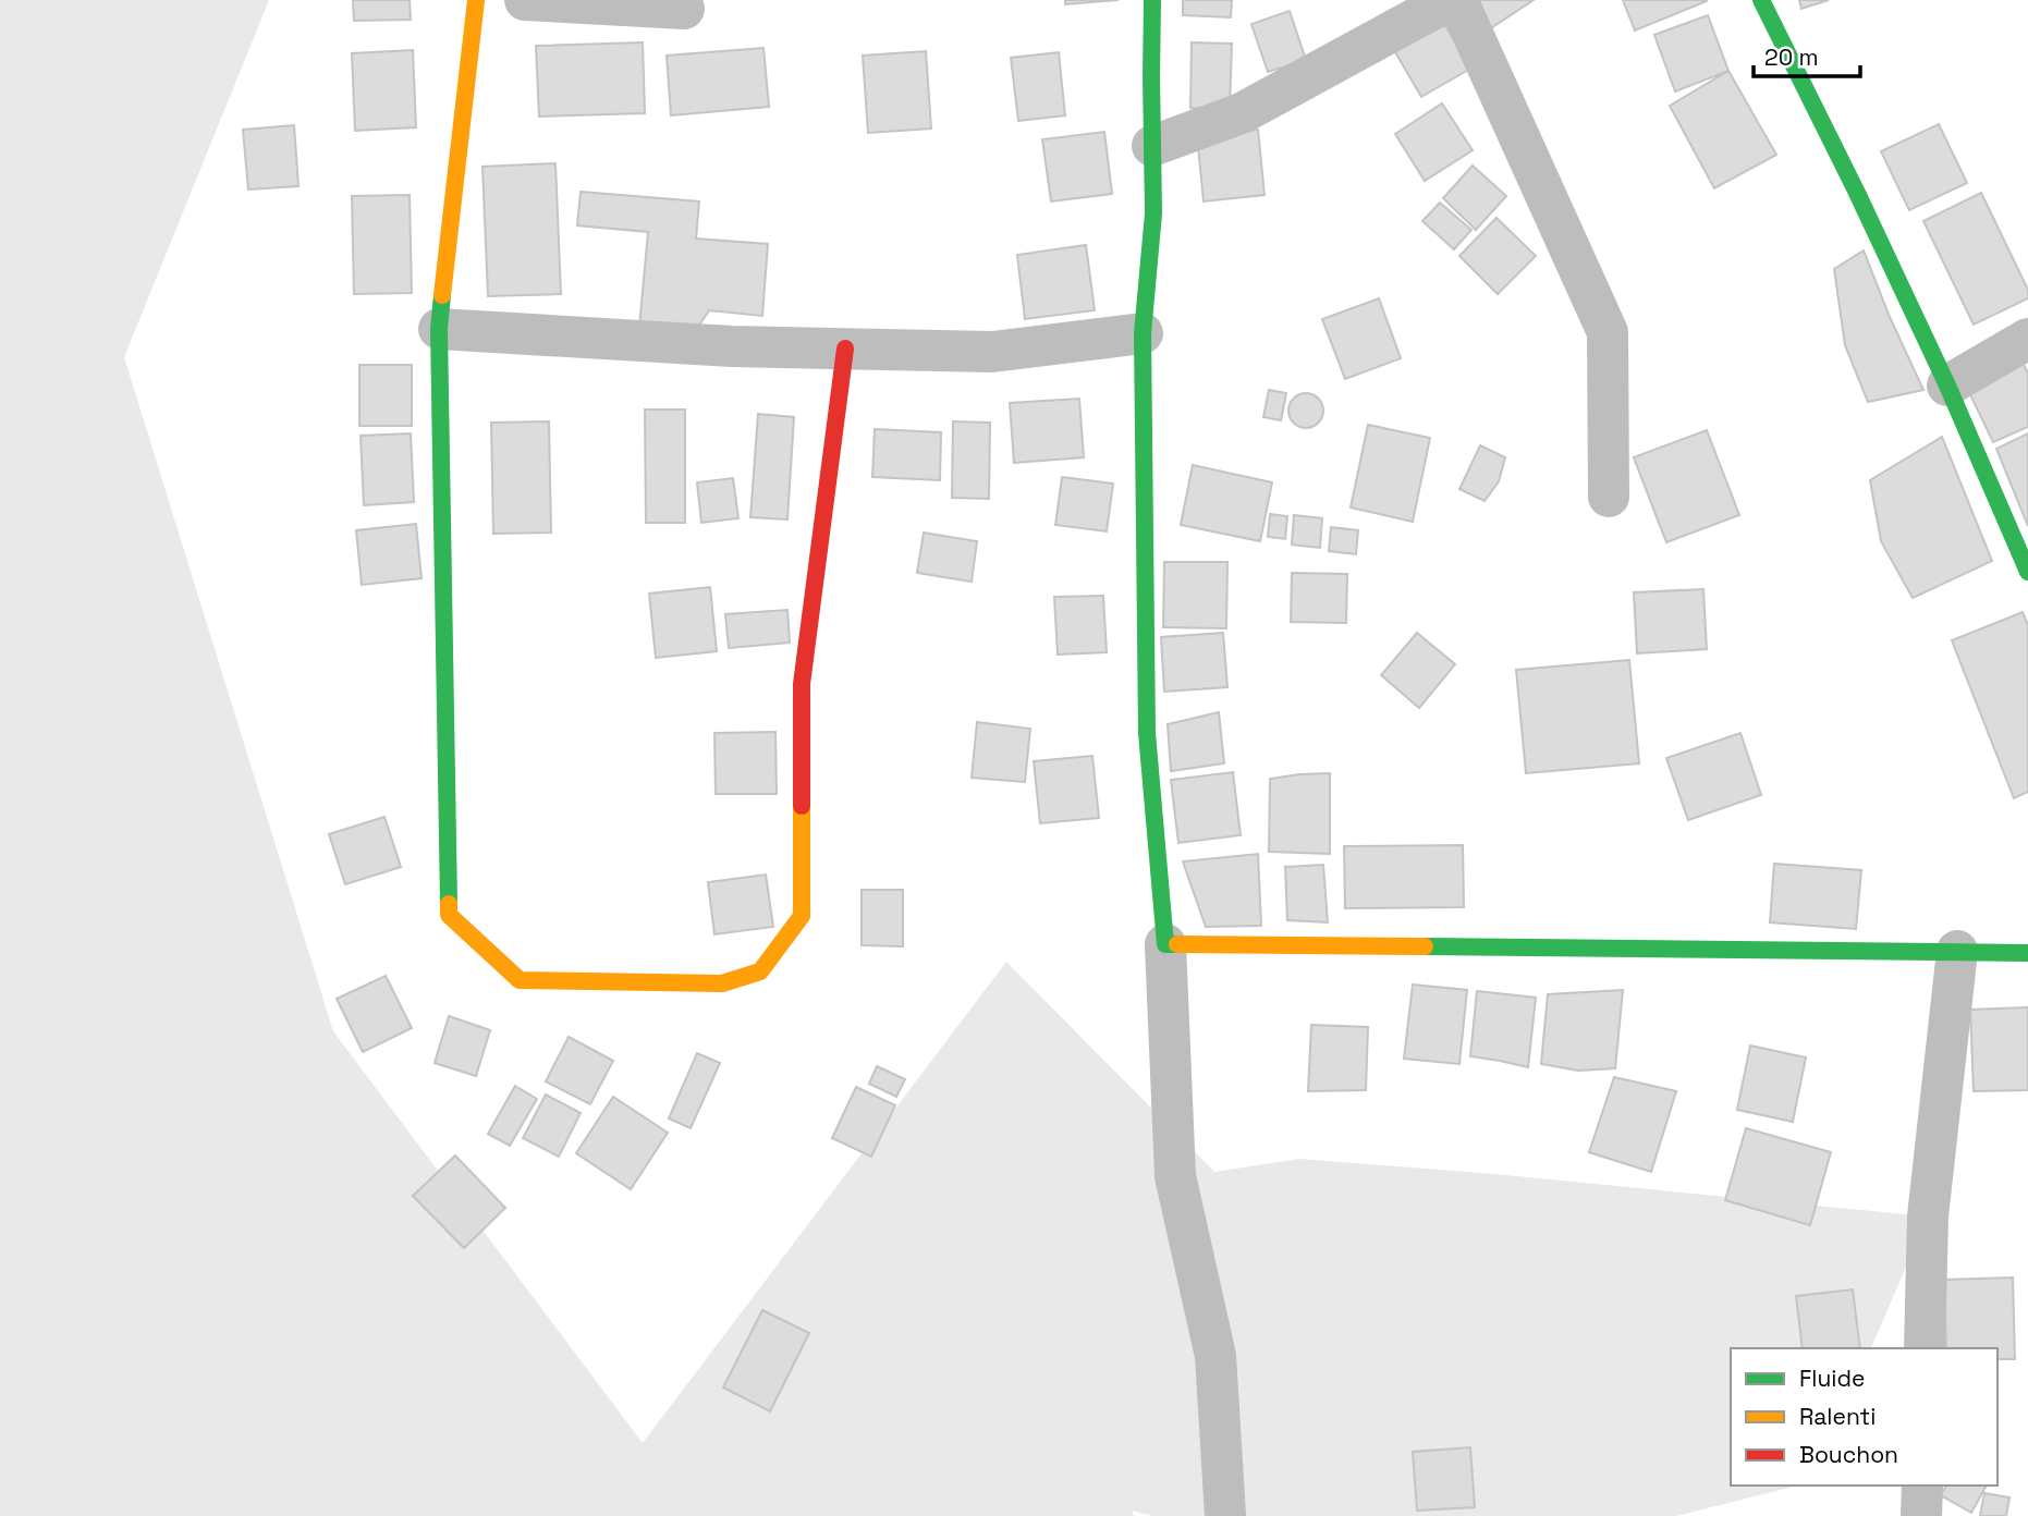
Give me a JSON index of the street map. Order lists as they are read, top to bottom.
{
  "legend": ["Fluide", "Ralenti", "Bouchon"],
  "scale_bar": "20 m"
}
